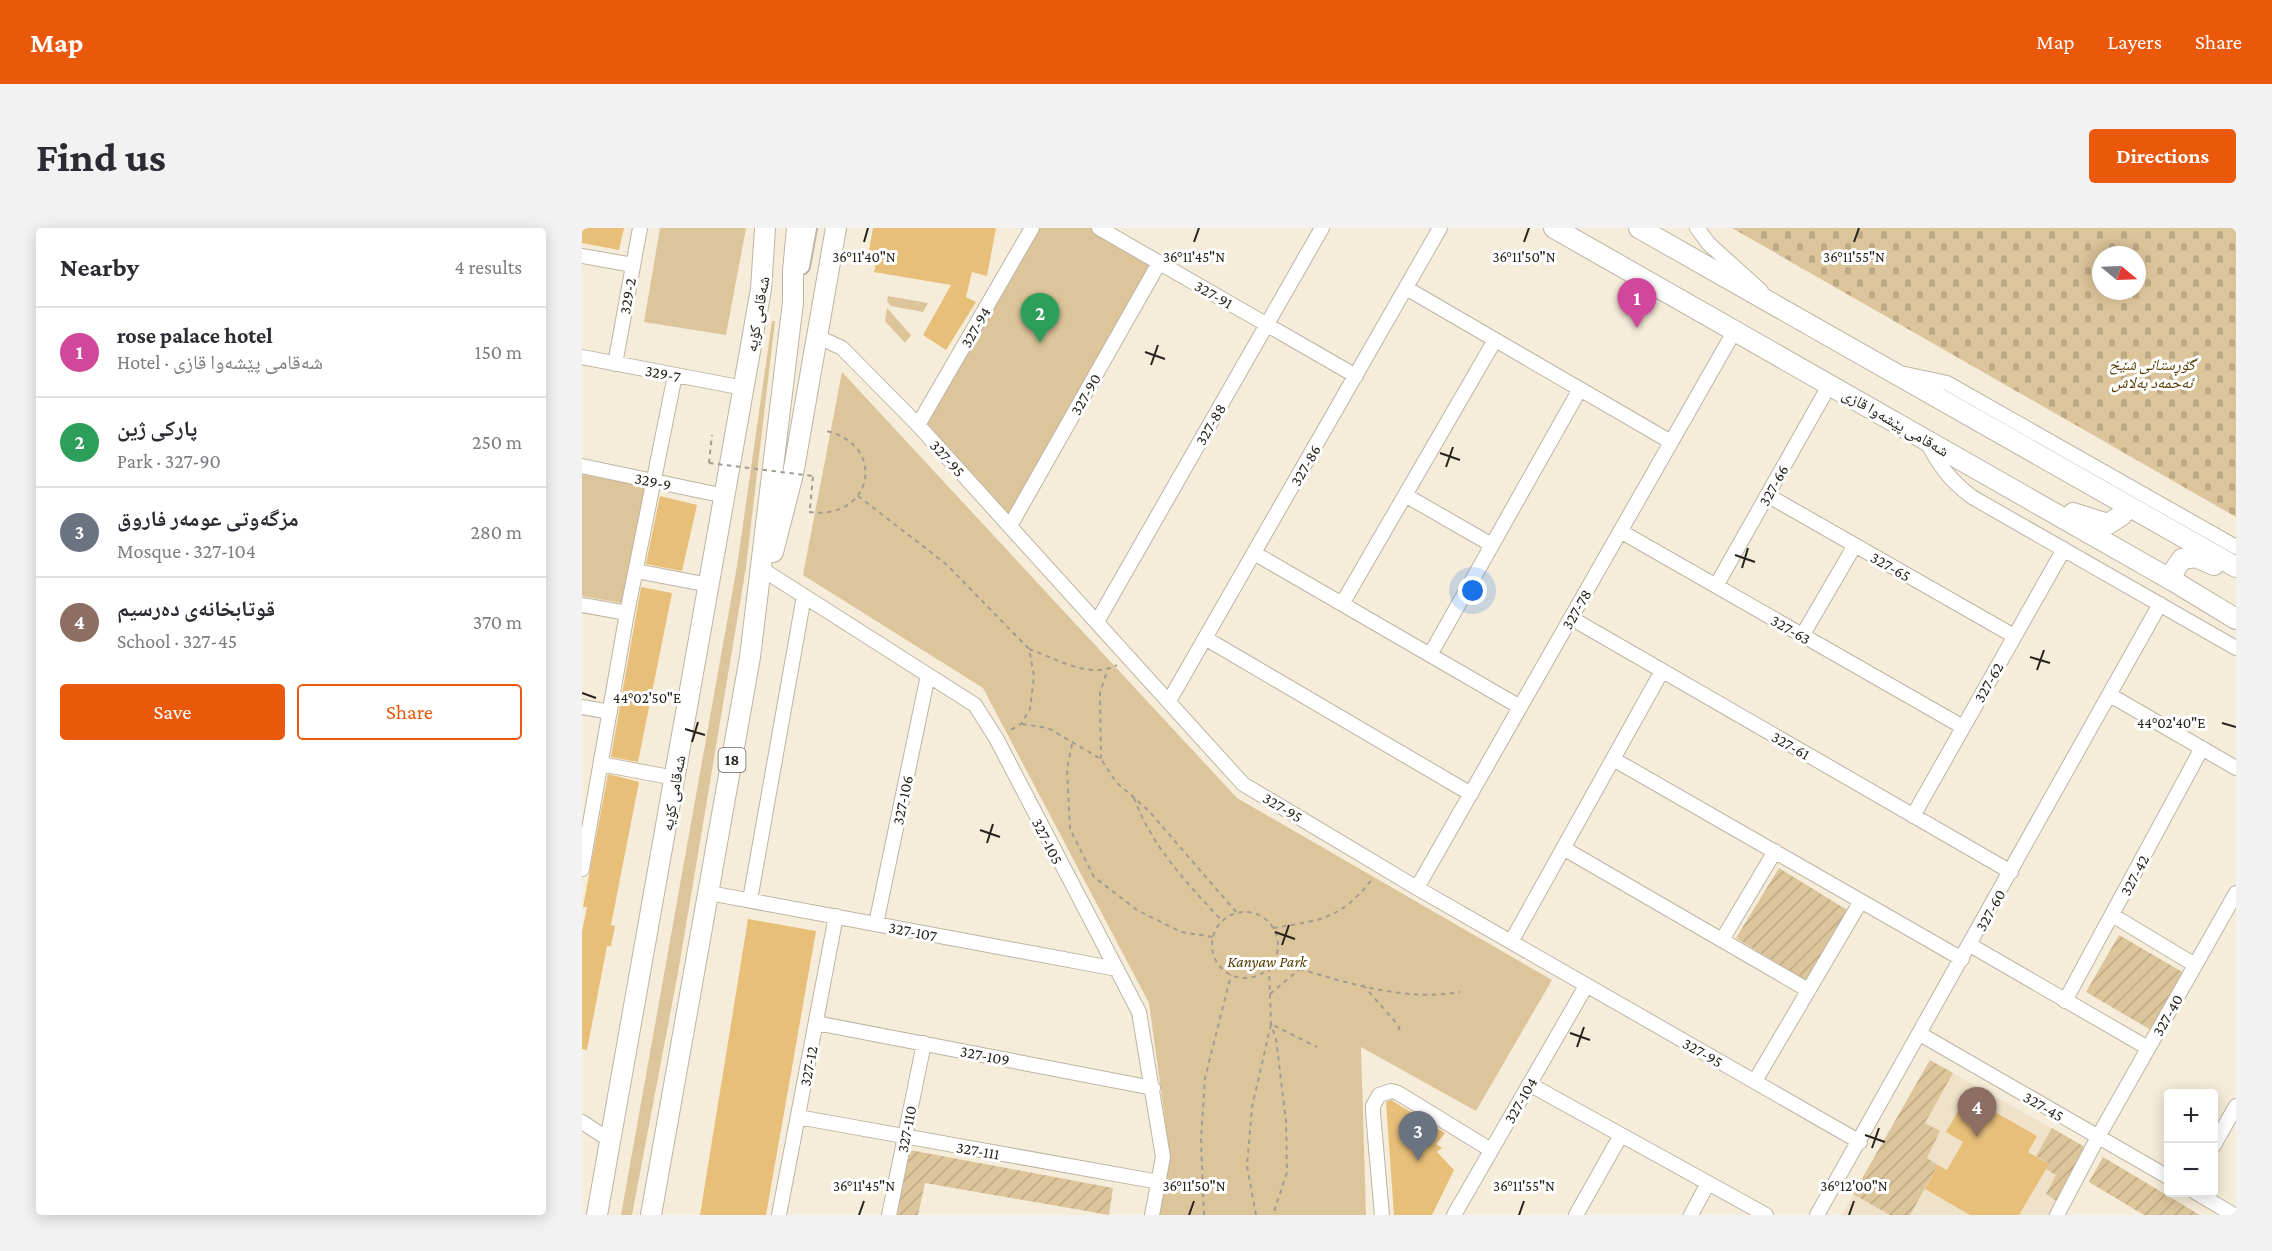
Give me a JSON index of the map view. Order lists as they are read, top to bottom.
{
  "streets": {
    "highway": ["شەقامی کۆیە", "شەقامی پێشەوا قازی", "18"],
    "street": [
      "327-91",
      "329-2",
      "327-94",
      "329-7",
      "327-90",
      "327-88",
      "327-95",
      "327-86",
      "329-9",
      "327-66",
      "327-65",
      "327-78",
      "327-63",
      "327-62",
      "327-61",
      "327-106",
      "327-105",
      "327-42",
      "327-60",
      "327-107",
      "327-40",
      "327-109",
      "327-12",
      "327-104",
      "327-45",
      "327-110",
      "327-111"
    ]
  },
  "crossings": [
    ["327-91", "327-90"],
    ["327-91", "327-88"],
    ["327-91", "327-86"],
    ["329-2", "329-7"],
    ["شەقامی کۆیە", "329-7"],
    ["شەقامی کۆیە", "329-9"],
    ["شەقامی کۆیە", "327-107"],
    ["327-94", "327-95"],
    ["327-90", "327-95"],
    ["شەقامی پێشەوا قازی", "327-66"],
    ["شەقامی پێشەوا قازی", "327-78"],
    ["327-88", "327-95"],
    ["327-95", "327-86"],
    ["327-95", "327-78"],
    ["327-95", "327-60"],
    ["327-95", "327-104"],
    ["327-66", "327-65"],
    ["327-66", "327-63"],
    ["327-65", "327-62"],
    ["327-78", "327-63"],
    ["327-78", "327-61"],
    ["327-63", "327-62"],
    ["327-62", "327-61"],
    ["327-61", "327-60"],
    ["327-106", "327-105"],
    ["327-106", "327-107"],
    ["327-105", "327-107"],
    ["327-105", "327-109"],
    ["327-105", "327-111"],
    ["327-60", "327-45"],
    ["327-107", "327-12"],
    ["327-40", "327-45"],
    ["327-109", "327-12"],
    ["327-109", "327-110"],
    ["327-12", "327-111"],
    ["327-110", "327-111"]
  ],
  "parks": ["گۆڕستانی شێخ ئەحمەد بەلاش", "Kanyaw Park"],
  "north": "right",
  "page": {
    "header": "Map",
    "nav": ["Map", "Layers", "Share"],
    "buttons": [
      "Directions",
      ["Save", "Share"]
    ],
    "title": "Find us",
    "heading": ["Nearby", "4 results"],
    "pins": [
      "1",
      "2",
      "4",
      "3"
    ],
    "list": [
      {
        "mark": "1",
        "name": "rose palace hotel",
        "note": "Hotel · شەقامی پێشەوا قازی",
        "value": "150 m"
      },
      {
        "mark": "2",
        "name": "پارکی ژین",
        "note": "Park · 327-90",
        "value": "250 m"
      },
      {
        "mark": "3",
        "name": "مزگەوتی عومەر فاروق",
        "note": "Mosque · 327-104",
        "value": "280 m"
      },
      {
        "mark": "4",
        "name": "قوتابخانەی دەرسیم",
        "note": "School · 327-45",
        "value": "370 m"
      }
    ],
    "map_buttons": ["+", "−"]
  },
  "coordinates": [
    "36°11'40\"N",
    "36°11'45\"N",
    "36°11'50\"N",
    "36°11'55\"N",
    "44°02'50\"E",
    "44°02'40\"E",
    "36°12'00\"N"
  ]
}
